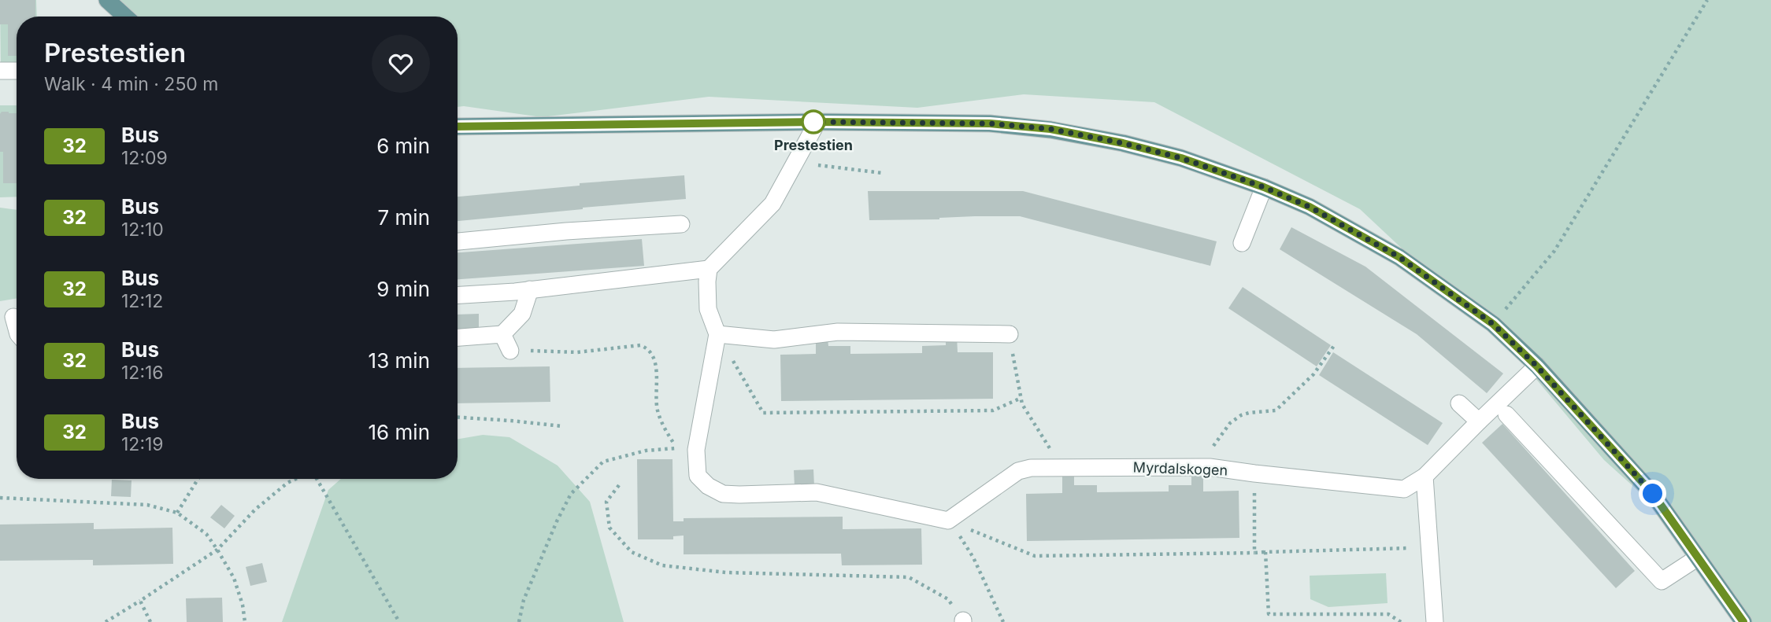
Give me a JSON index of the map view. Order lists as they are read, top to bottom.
{
  "streets": {
    "street": ["Myrdalskogen"]
  },
  "places": ["Prestestien"],
  "lines": ["bus line 32"],
  "page": {
    "heading": ["Prestestien", "Walk · 4 min · 250 m"],
    "list": [
      {
        "mark": "32",
        "name": "Bus",
        "note": "12:09",
        "value": "6 min"
      },
      {
        "mark": "32",
        "name": "Bus",
        "note": "12:10",
        "value": "7 min"
      },
      {
        "mark": "32",
        "name": "Bus",
        "note": "12:12",
        "value": "9 min"
      },
      {
        "mark": "32",
        "name": "Bus",
        "note": "12:16",
        "value": "13 min"
      },
      {
        "mark": "32",
        "name": "Bus",
        "note": "12:19",
        "value": "16 min"
      }
    ]
  }
}
